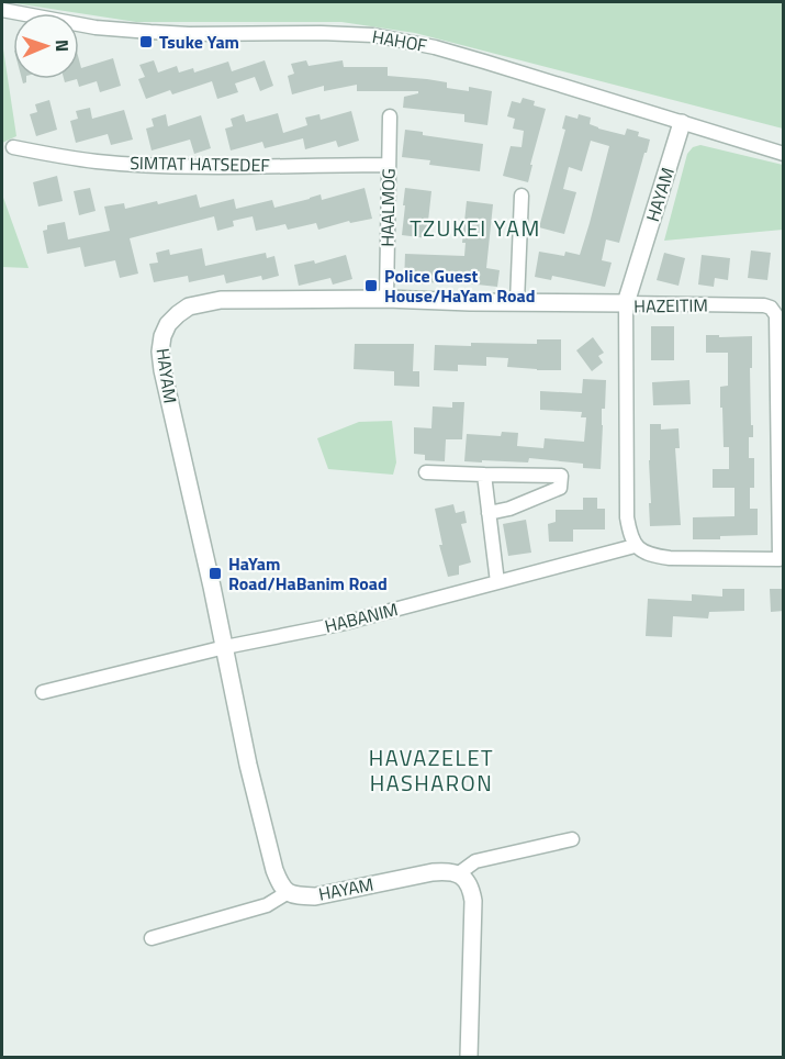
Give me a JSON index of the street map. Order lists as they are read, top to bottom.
{
  "streets": {
    "street": [
      "HAHOF",
      "SIMTAT HATSEDEF",
      "HAYAM",
      "HAALMOG",
      "HAZEITIM",
      "HABANIM"
    ]
  },
  "crossings": [
    ["HAHOF", "HAYAM"],
    ["SIMTAT HATSEDEF", "HAALMOG"],
    ["HAYAM", "HAALMOG"],
    ["HAYAM", "HAZEITIM"],
    ["HAYAM", "HABANIM"],
    ["HAZEITIM", "HABANIM"]
  ],
  "districts": ["TZUKEI YAM", "HAVAZELET HASHARON"],
  "places": {
    "transit": ["Tsuke Yam", "Police Guest House/HaYam Road", "HaYam Road/HaBanim Road"]
  },
  "north": "right"
}
